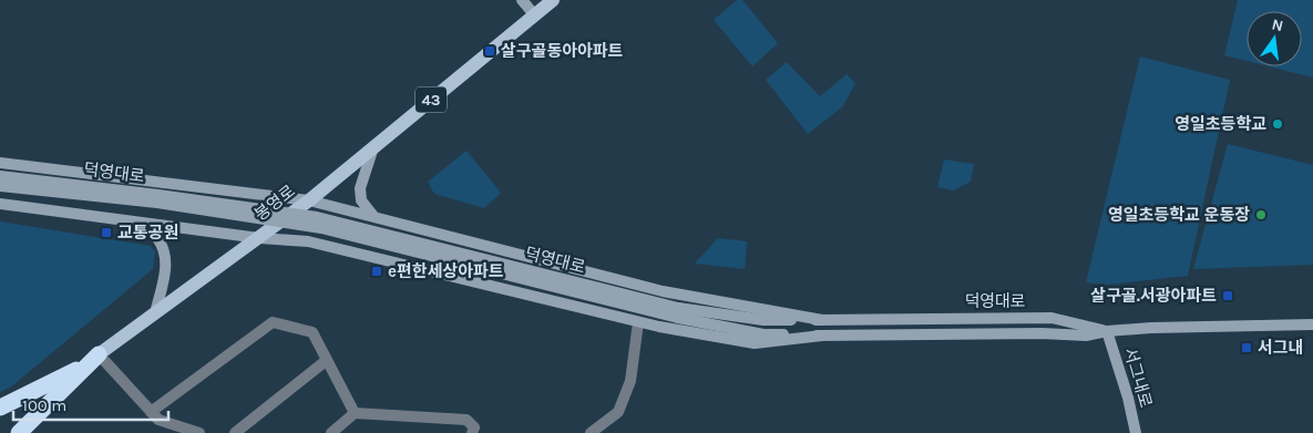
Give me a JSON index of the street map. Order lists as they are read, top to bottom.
{
  "streets": {
    "highway": ["43", "봉영로"],
    "main road": ["덕영대로", "서그내로"]
  },
  "crossings": [
    ["덕영대로", "서그내로"]
  ],
  "places": {
    "transit": [
      "살구골동아아파트",
      "교통공원",
      "e편한세상아파트",
      "살구골.서광아파트",
      "서그내"
    ],
    "other": ["영일초등학교", "영일초등학교 운동장"]
  },
  "scale_bar": "100 m",
  "north": "top"
}
